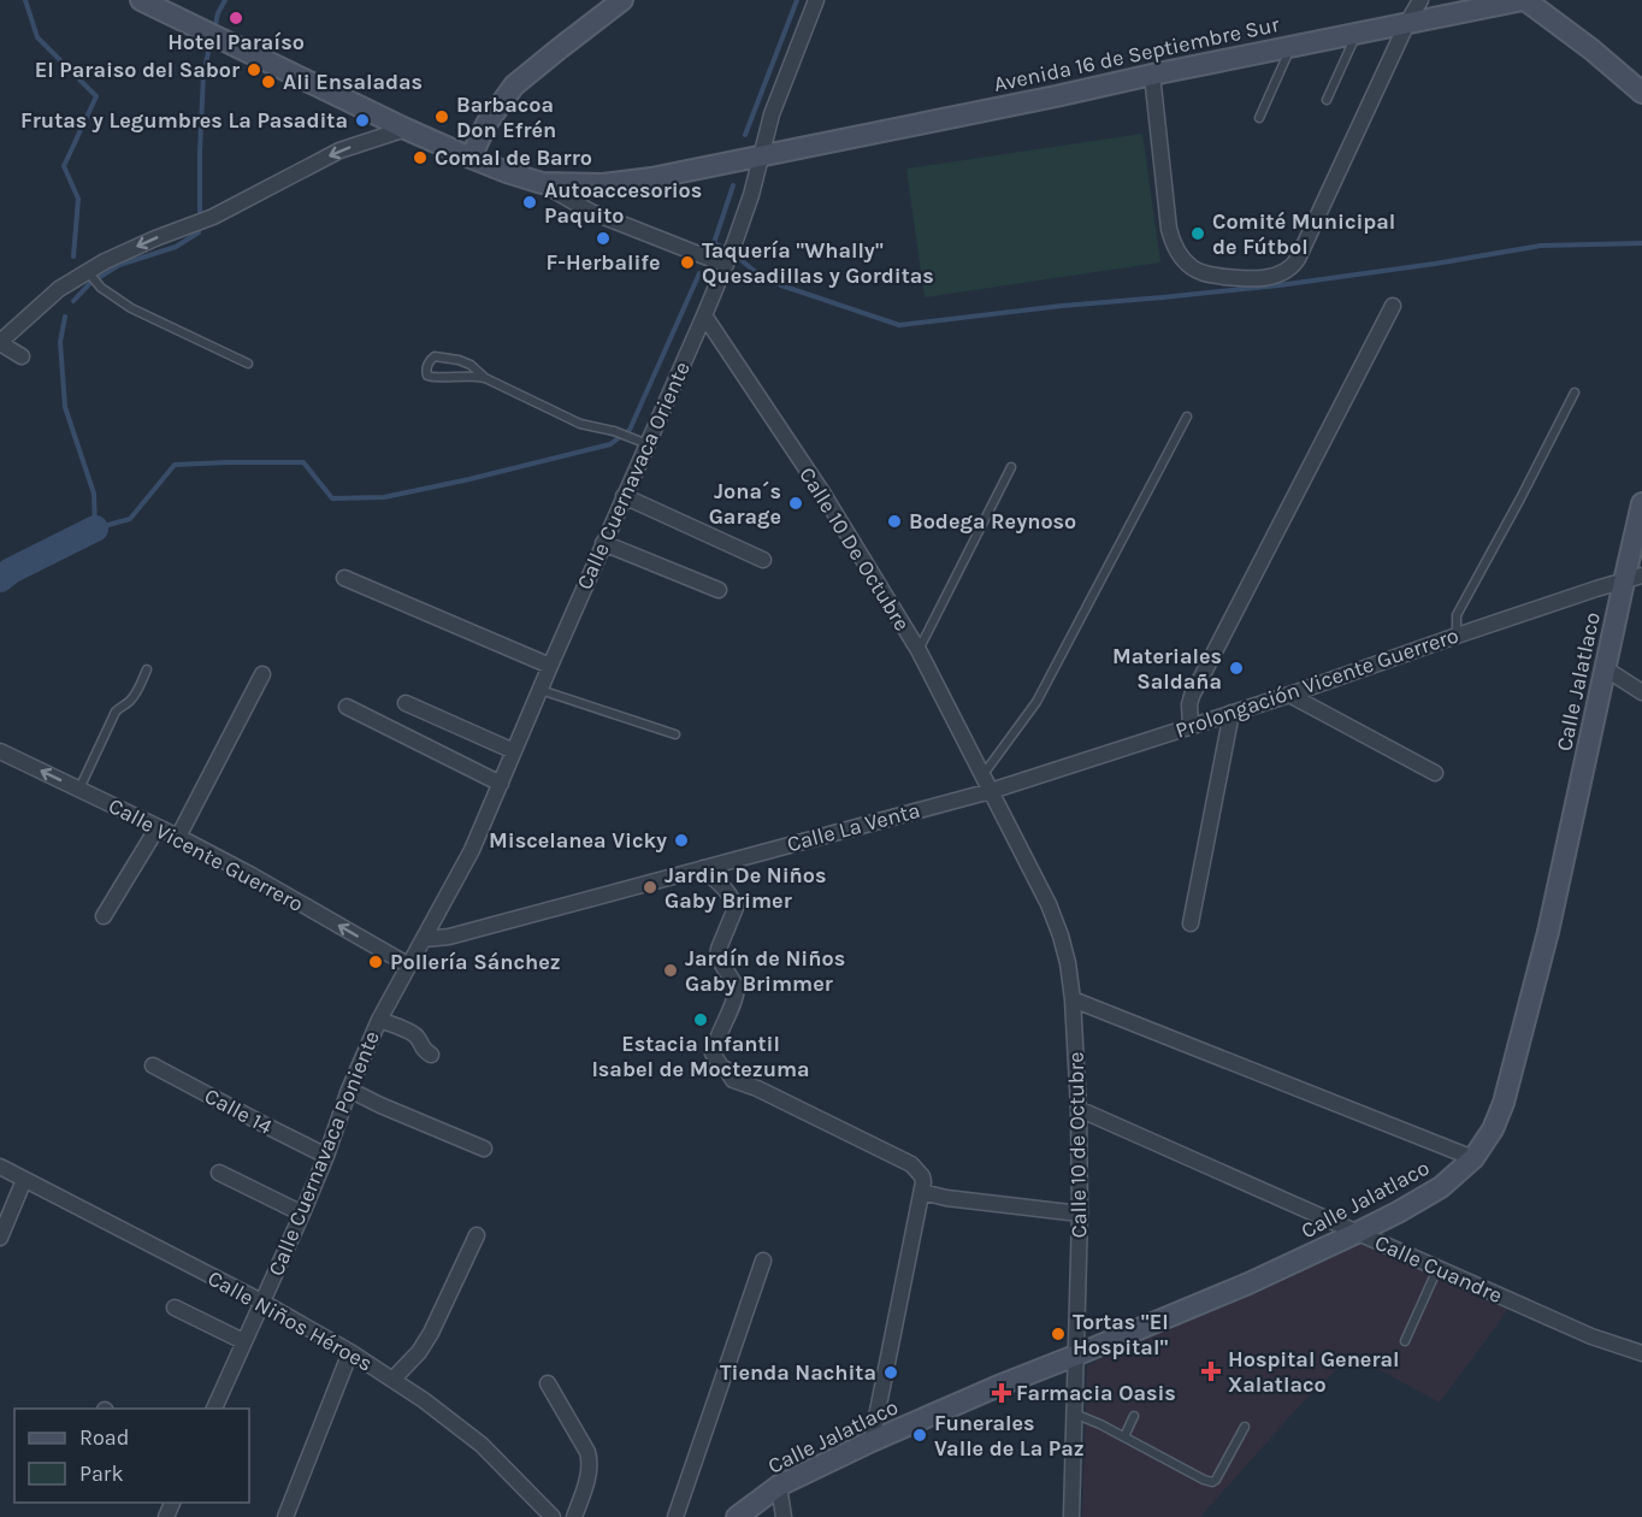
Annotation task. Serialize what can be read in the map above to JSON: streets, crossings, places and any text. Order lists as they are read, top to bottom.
{
  "streets": {
    "main road": ["Avenida 16 de Septiembre Sur", "Calle Jalatlaco"],
    "street": [
      "Calle Cuernavaca Oriente",
      "Calle 10 De Octubre",
      "Prolongación Vicente Guerrero",
      "Calle La Venta",
      "Calle Vicente Guerrero",
      "Calle 14",
      "Calle 10 de Octubre",
      "Calle Cuernavaca Poniente",
      "Calle Cuandre",
      "Calle Niños Héroes"
    ]
  },
  "crossings": [
    ["Avenida 16 de Septiembre Sur", "Calle Cuernavaca Oriente"],
    ["Calle Cuernavaca Oriente", "Calle 10 De Octubre"],
    ["Calle Cuernavaca Oriente", "Calle La Venta"],
    ["Calle Cuernavaca Oriente", "Calle Cuernavaca Poniente"],
    ["Calle 10 De Octubre", "Prolongación Vicente Guerrero"],
    ["Calle 10 De Octubre", "Calle La Venta"],
    ["Calle 10 De Octubre", "Calle 10 de Octubre"],
    ["Calle Jalatlaco", "Prolongación Vicente Guerrero"],
    ["Calle Jalatlaco", "Calle 10 de Octubre"],
    ["Calle Jalatlaco", "Calle Cuandre"],
    ["Prolongación Vicente Guerrero", "Calle La Venta"],
    ["Prolongación Vicente Guerrero", "Calle 10 de Octubre"],
    ["Calle La Venta", "Calle 10 de Octubre"],
    ["Calle La Venta", "Calle Cuernavaca Poniente"],
    ["Calle Vicente Guerrero", "Calle Cuernavaca Poniente"],
    ["Calle 14", "Calle Cuernavaca Poniente"],
    ["Calle 10 de Octubre", "Calle Cuandre"],
    ["Calle Cuernavaca Poniente", "Calle Niños Héroes"]
  ],
  "one_way": ["Calle Vicente Guerrero"],
  "places": {
    "other": [
      "Hotel Paraíso",
      "El Paraiso del Sabor",
      "Ali Ensaladas",
      "Barbacoa Don Efrén",
      "Frutas y Legumbres La Pasadita",
      "Comal de Barro",
      "Autoaccesorios Paquito",
      "Comité Municipal de Fútbol",
      "F-Herbalife",
      "Taquería \"Whally\" Quesadillas y Gorditas",
      "Jona´s Garage",
      "Bodega Reynoso",
      "Materiales Saldaña",
      "Miscelanea Vicky",
      "Jardin De Niños Gaby Brimer",
      "Pollería Sánchez",
      "Jardín de Niños Gaby Brimmer",
      "Estacia Infantil Isabel de Moctezuma",
      "Tortas \"El Hospital\"",
      "Tienda Nachita",
      "Funerales Valle de La Paz"
    ],
    "health": ["Hospital General Xalatlaco", "Farmacia Oasis"]
  },
  "legend": ["Road", "Park"]
}
